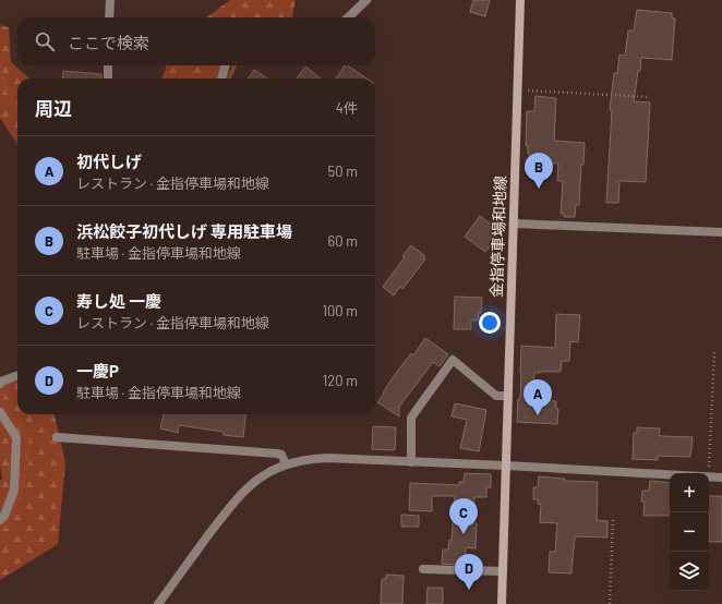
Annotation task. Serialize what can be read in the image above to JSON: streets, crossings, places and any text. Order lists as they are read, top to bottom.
{
  "streets": {
    "main road": ["金指停車場和地線"]
  },
  "page": {
    "search": "ここで検索",
    "heading": ["周辺", "4件"],
    "list": [
      {
        "mark": "A",
        "name": "初代しげ",
        "note": "レストラン · 金指停車場和地線",
        "value": "50 m"
      },
      {
        "mark": "B",
        "name": "浜松餃子初代しげ 専用駐車場",
        "note": "駐車場 · 金指停車場和地線",
        "value": "60 m"
      },
      {
        "mark": "C",
        "name": "寿し処 一慶",
        "note": "レストラン · 金指停車場和地線",
        "value": "100 m"
      },
      {
        "mark": "D",
        "name": "一慶P",
        "note": "駐車場 · 金指停車場和地線",
        "value": "120 m"
      }
    ],
    "pins": [
      "B",
      "A",
      "C",
      "D"
    ],
    "map_buttons": ["+", "−"]
  }
}
